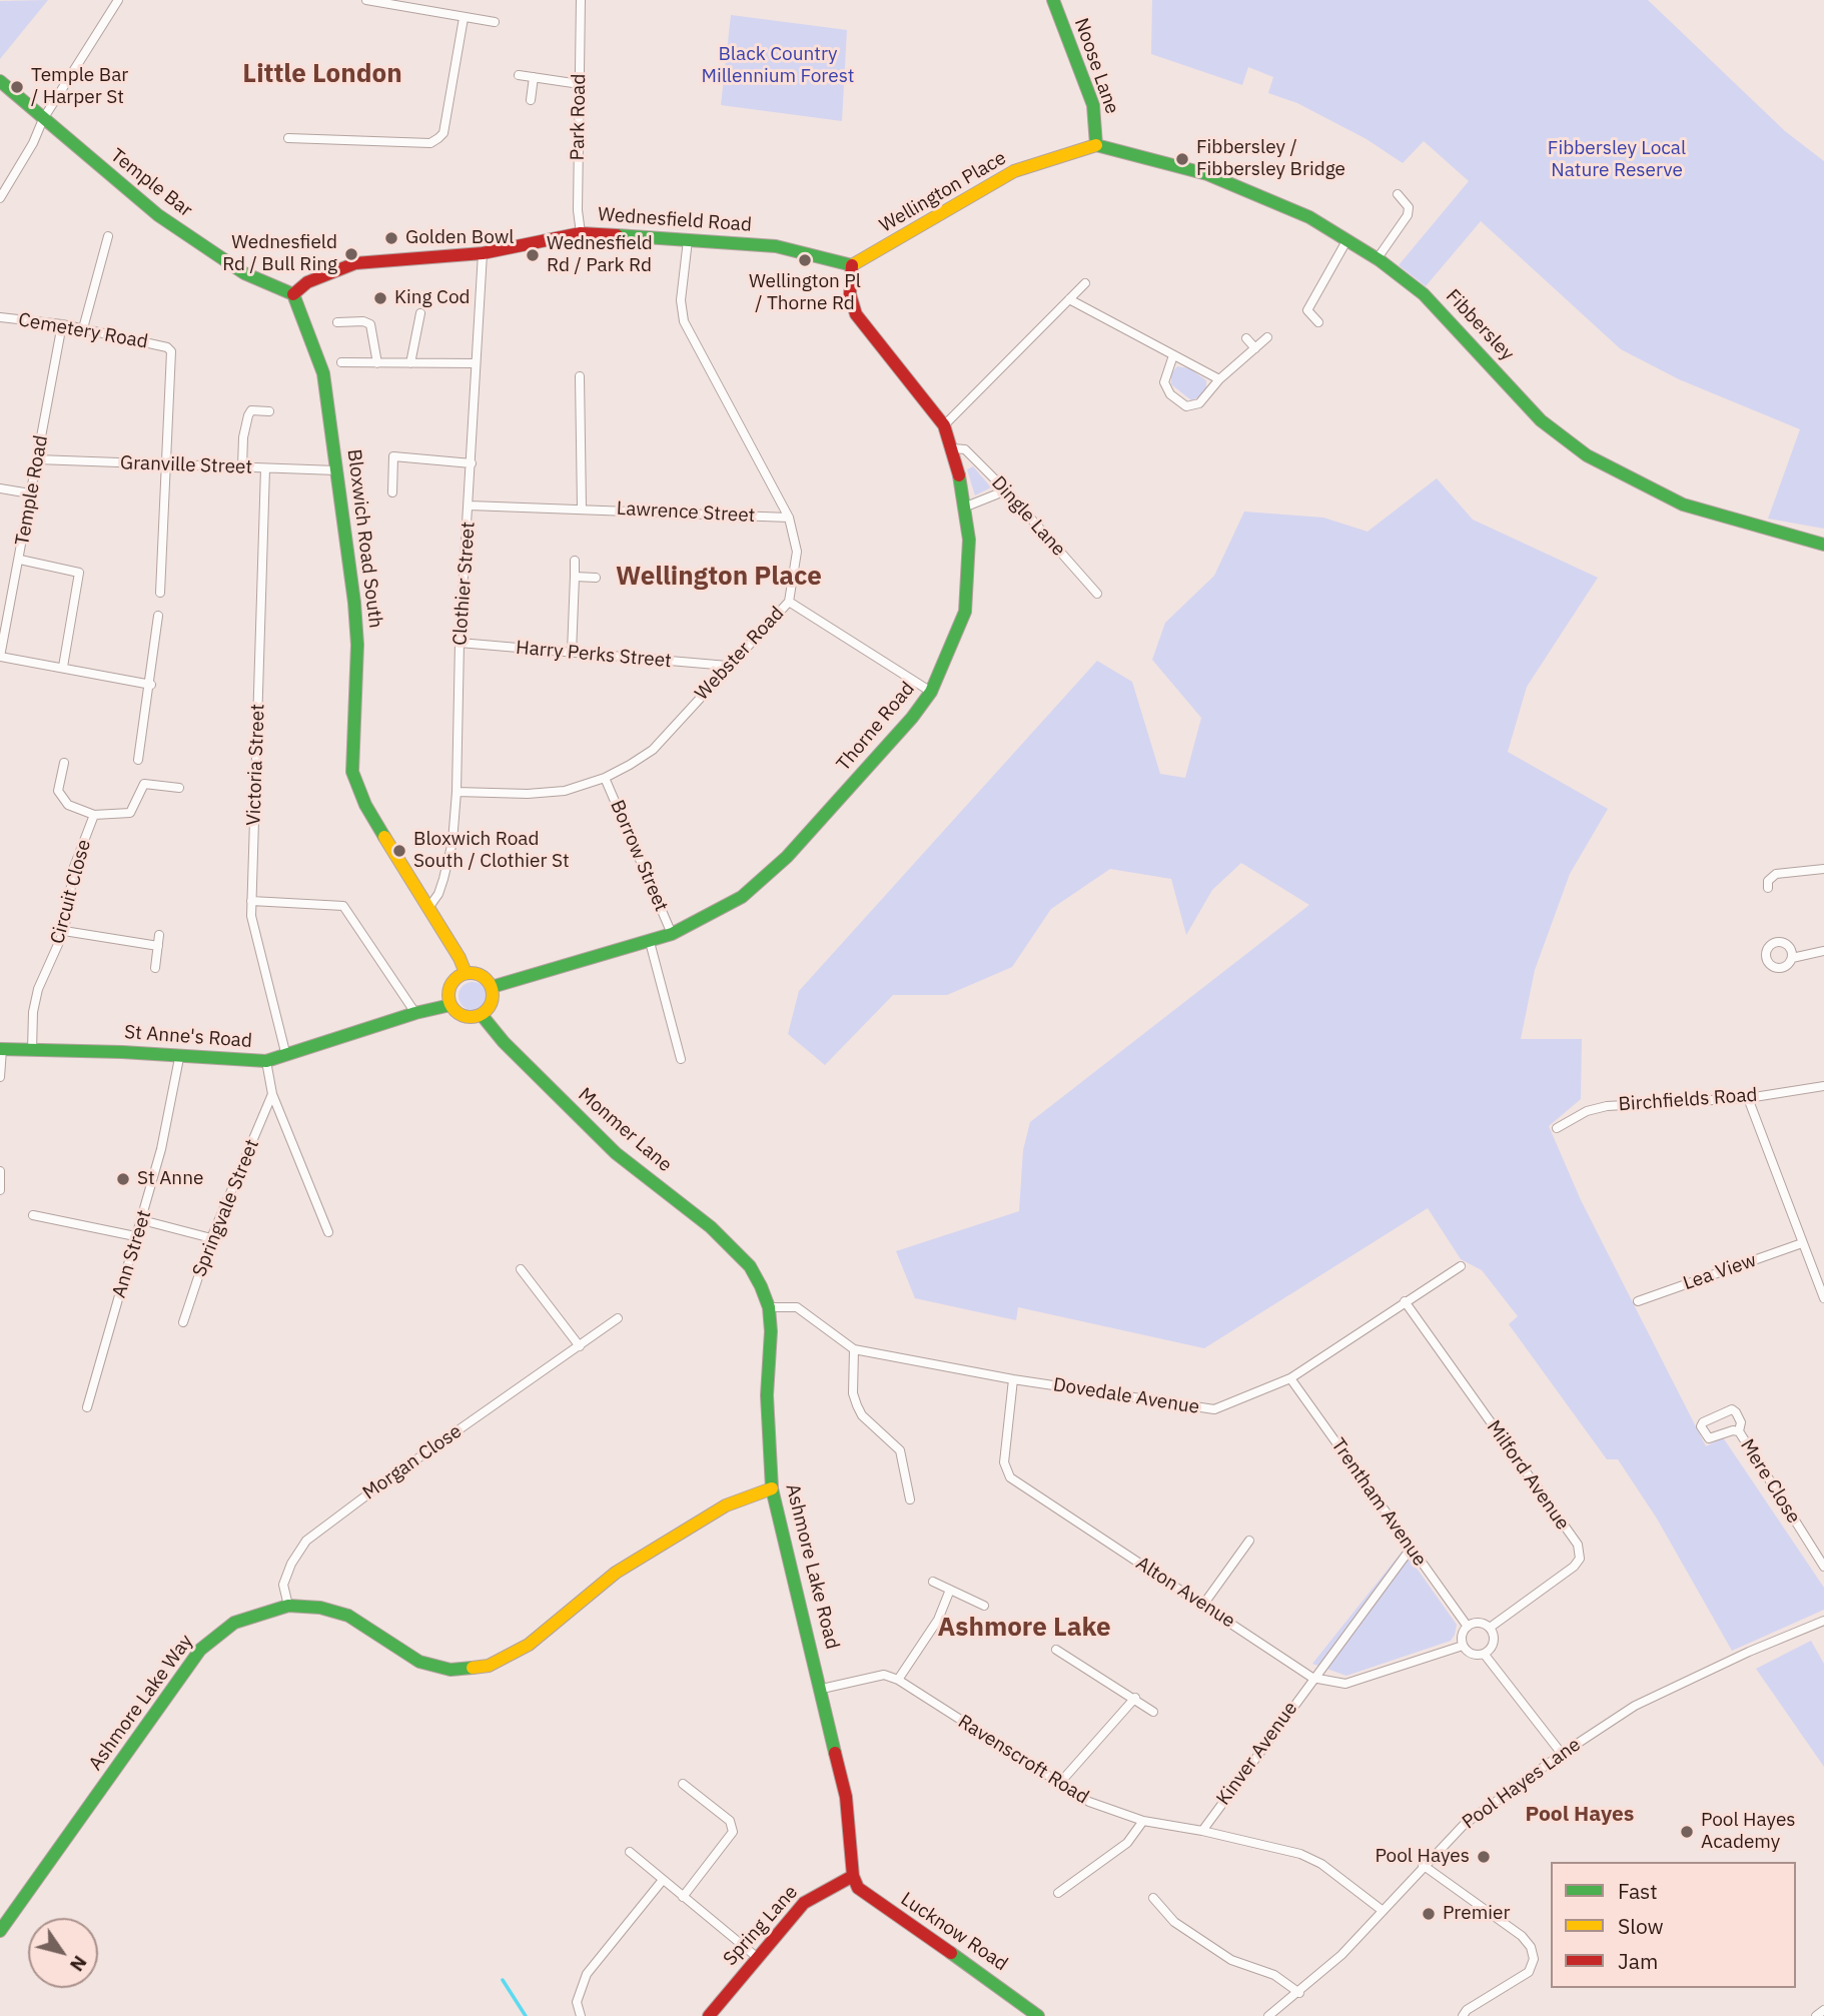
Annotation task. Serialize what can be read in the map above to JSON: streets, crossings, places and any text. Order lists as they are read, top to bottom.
{
  "streets": {
    "street": [
      "Noose Lane",
      "Park Road",
      "Temple Bar",
      "Wellington Place",
      "Wednesfield Road",
      "Fibbersley",
      "Cemetery Road",
      "Granville Street",
      "Temple Road",
      "Lawrence Street",
      "Dingle Lane",
      "Bloxwich Road South",
      "Clothier Street",
      "Webster Road",
      "Harry Perks Street",
      "Thorne Road",
      "Victoria Street",
      "Borrow Street",
      "Circuit Close",
      "St Anne's Road",
      "Birchfields Road",
      "Monmer Lane",
      "Springvale Street",
      "Ann Street",
      "Lea View",
      "Dovedale Avenue",
      "Morgan Close",
      "Milford Avenue",
      "Mere Close",
      "Trentham Avenue",
      "Ashmore Lake Road",
      "Alton Avenue",
      "Ashmore Lake Way",
      "Kinver Avenue",
      "Ravenscroft Road",
      "Pool Hayes Lane",
      "Spring Lane",
      "Lucknow Road"
    ]
  },
  "crossings": [
    ["Noose Lane", "Wellington Place"],
    ["Noose Lane", "Fibbersley"],
    ["Park Road", "Wednesfield Road"],
    ["Temple Bar", "Wednesfield Road"],
    ["Temple Bar", "Bloxwich Road South"],
    ["Wellington Place", "Wednesfield Road"],
    ["Wellington Place", "Fibbersley"],
    ["Wellington Place", "Thorne Road"],
    ["Wednesfield Road", "Bloxwich Road South"],
    ["Wednesfield Road", "Clothier Street"],
    ["Wednesfield Road", "Webster Road"],
    ["Wednesfield Road", "Thorne Road"],
    ["Cemetery Road", "Granville Street"],
    ["Cemetery Road", "Temple Road"],
    ["Granville Street", "Temple Road"],
    ["Granville Street", "Bloxwich Road South"],
    ["Granville Street", "Victoria Street"],
    ["Lawrence Street", "Clothier Street"],
    ["Lawrence Street", "Webster Road"],
    ["Dingle Lane", "Thorne Road"],
    ["Bloxwich Road South", "Clothier Street"],
    ["Bloxwich Road South", "Thorne Road"],
    ["Bloxwich Road South", "St Anne's Road"],
    ["Bloxwich Road South", "Monmer Lane"],
    ["Clothier Street", "Webster Road"],
    ["Clothier Street", "Harry Perks Street"],
    ["Webster Road", "Harry Perks Street"],
    ["Webster Road", "Borrow Street"],
    ["Thorne Road", "Borrow Street"],
    ["Thorne Road", "St Anne's Road"],
    ["Thorne Road", "Monmer Lane"],
    ["Victoria Street", "St Anne's Road"],
    ["Circuit Close", "St Anne's Road"],
    ["St Anne's Road", "Monmer Lane"],
    ["St Anne's Road", "Ann Street"],
    ["Monmer Lane", "Ashmore Lake Road"],
    ["Dovedale Avenue", "Milford Avenue"],
    ["Dovedale Avenue", "Trentham Avenue"],
    ["Dovedale Avenue", "Ashmore Lake Road"],
    ["Dovedale Avenue", "Alton Avenue"],
    ["Morgan Close", "Ashmore Lake Way"],
    ["Milford Avenue", "Trentham Avenue"],
    ["Milford Avenue", "Alton Avenue"],
    ["Trentham Avenue", "Alton Avenue"],
    ["Trentham Avenue", "Kinver Avenue"],
    ["Ashmore Lake Road", "Ashmore Lake Way"],
    ["Ashmore Lake Road", "Spring Lane"],
    ["Ashmore Lake Road", "Lucknow Road"],
    ["Alton Avenue", "Kinver Avenue"],
    ["Kinver Avenue", "Ravenscroft Road"],
    ["Ravenscroft Road", "Pool Hayes Lane"],
    ["Spring Lane", "Lucknow Road"]
  ],
  "districts": [
    "Little London",
    "Wellington Place",
    "Ashmore Lake",
    "Pool Hayes"
  ],
  "parks": ["Black Country Millennium Forest", "Fibbersley Local Nature Reserve"],
  "places": [
    "Temple Bar / Harper St",
    "Fibbersley / Fibbersley Bridge",
    "Golden Bowl",
    "Wednesfield Rd / Bull Ring",
    "Wednesfield Rd / Park Rd",
    "Wellington Pl / Thorne Rd",
    "King Cod",
    "Bloxwich Road South / Clothier St",
    "St Anne",
    "Pool Hayes Academy",
    "Pool Hayes",
    "Premier"
  ],
  "legend": ["Fast", "Slow", "Jam"],
  "north": "bottom right"
}
